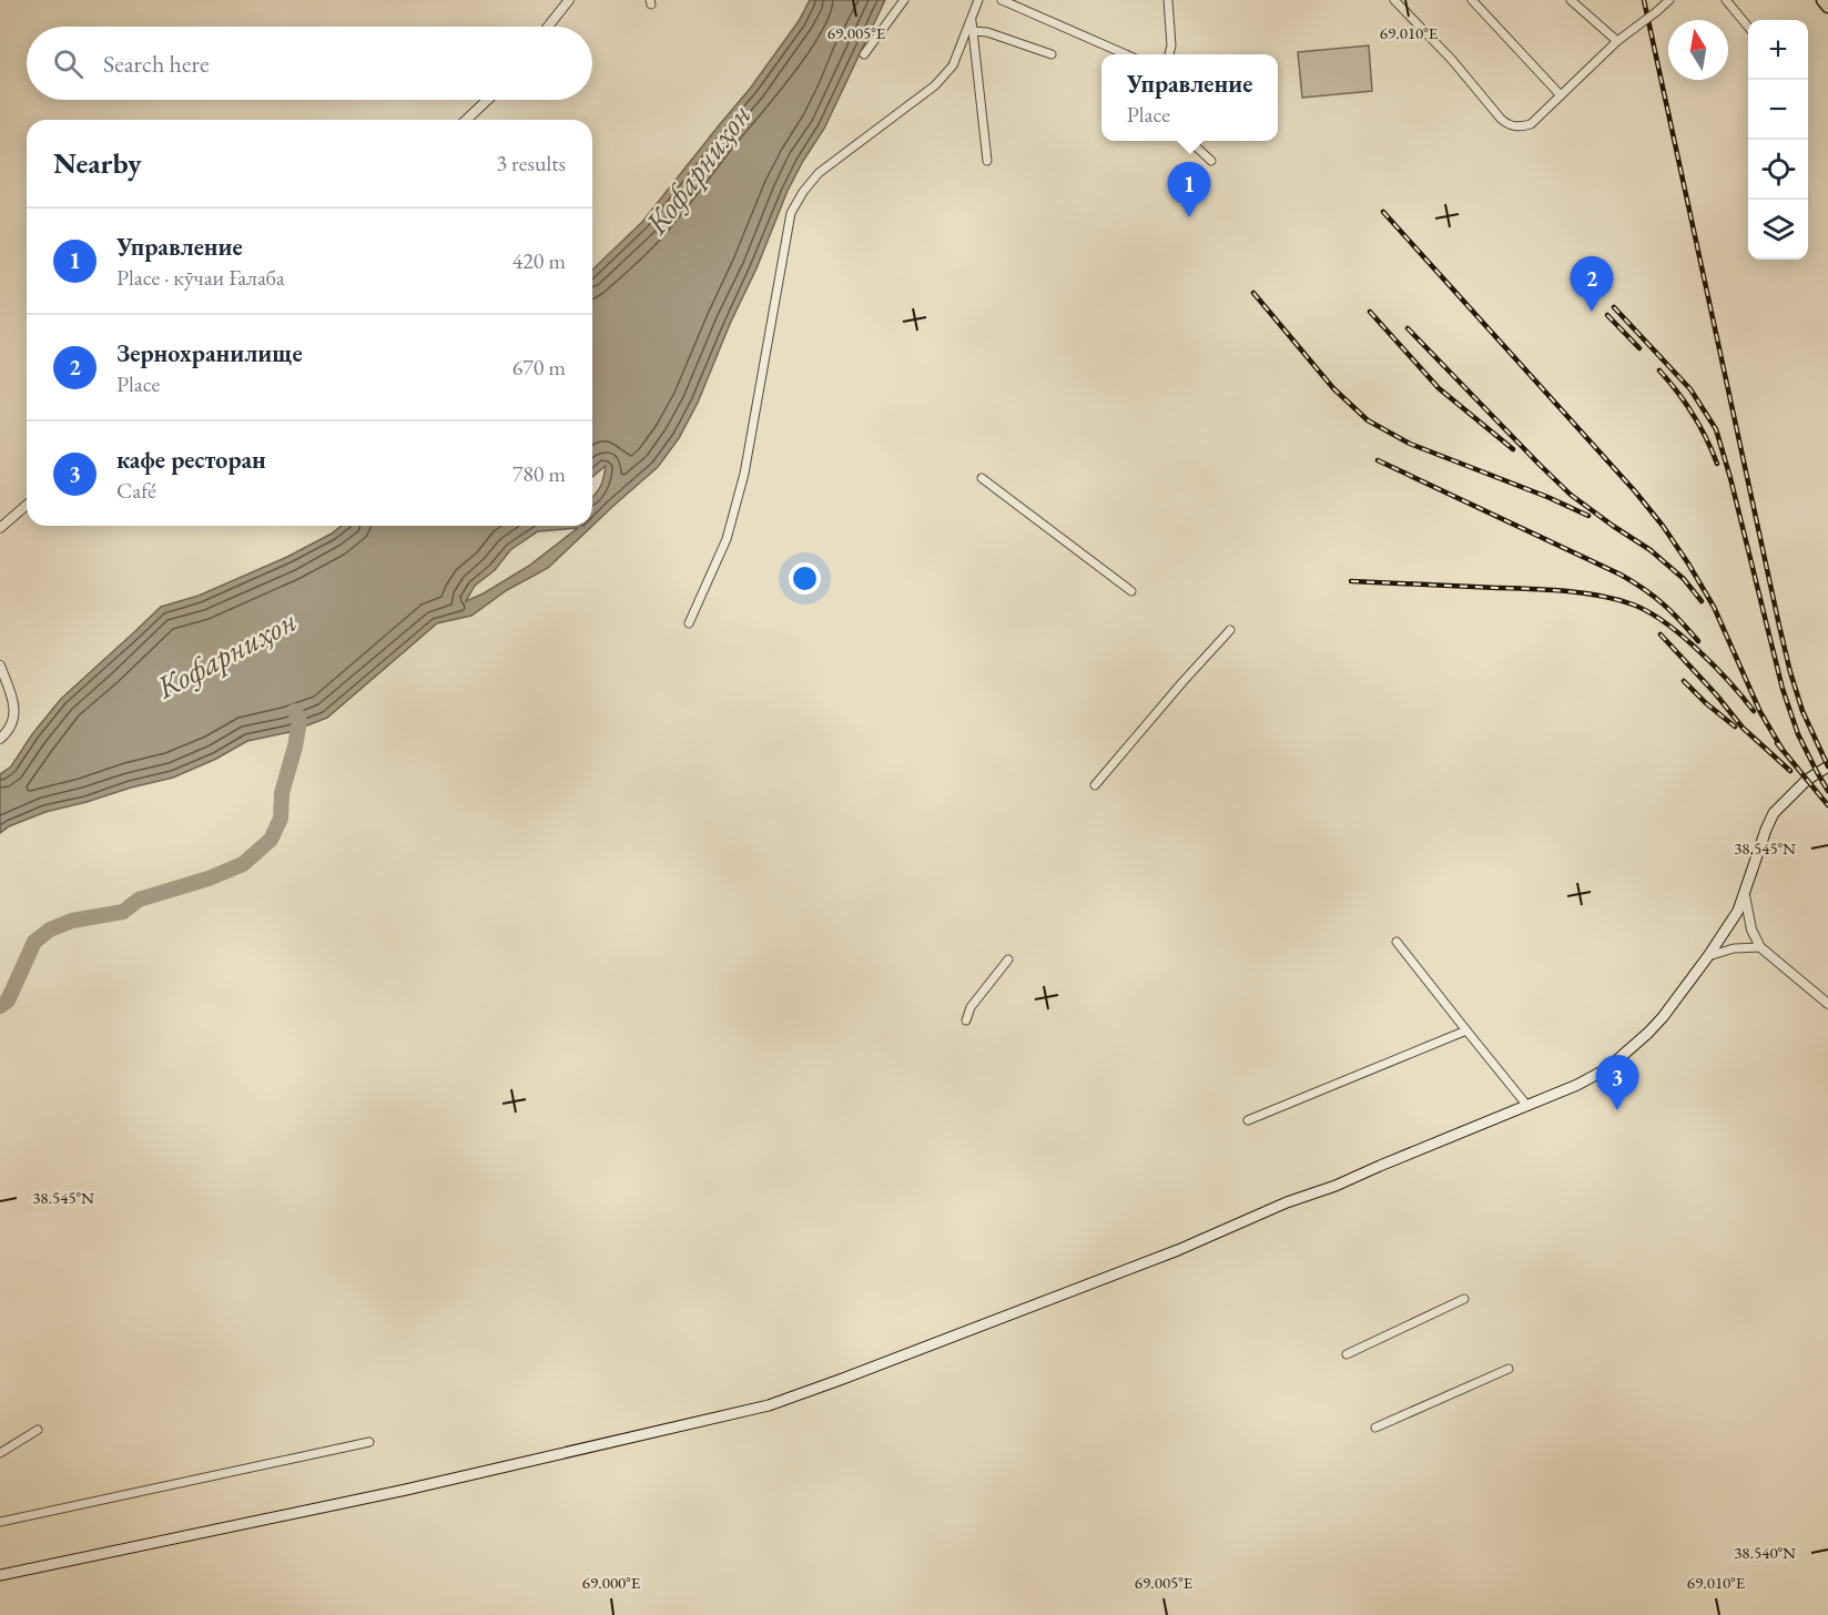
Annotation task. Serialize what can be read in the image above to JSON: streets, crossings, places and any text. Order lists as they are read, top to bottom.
{
  "water": ["Кофарниҳон"],
  "north": "top",
  "page": {
    "map_buttons": ["+", "−"],
    "search": "Search here",
    "popup": ["Управление", "Place"],
    "heading": ["Nearby", "3 results"],
    "pins": ["1", "2", "3"],
    "list": [
      {
        "mark": "1",
        "name": "Управление",
        "note": "Place · кӯчаи Ғалаба",
        "value": "420 m"
      },
      {
        "mark": "2",
        "name": "Зернохранилище",
        "note": "Place",
        "value": "670 m"
      },
      {
        "mark": "3",
        "name": "кафе ресторан",
        "note": "Café",
        "value": "780 m"
      }
    ]
  },
  "coordinates": [
    "69.005°E",
    "69.010°E",
    "38.545°N",
    "38.540°N",
    "69.000°E"
  ]
}
